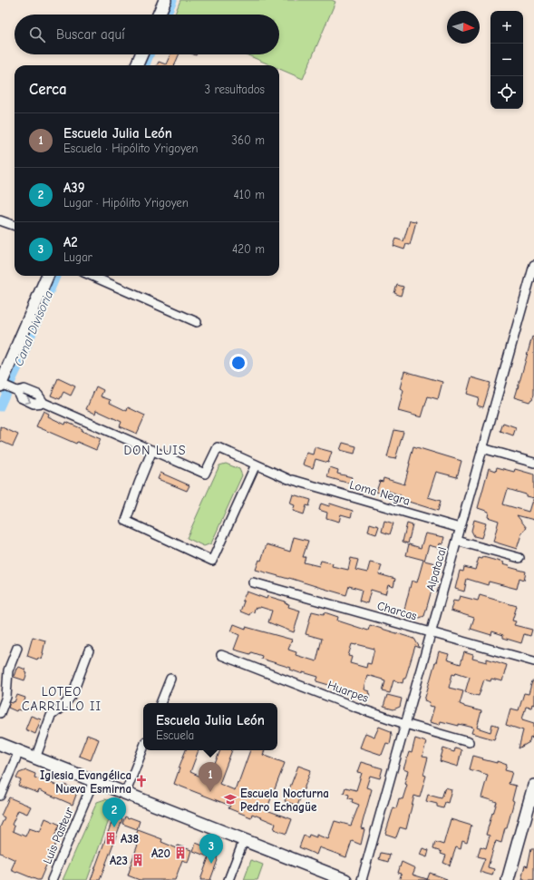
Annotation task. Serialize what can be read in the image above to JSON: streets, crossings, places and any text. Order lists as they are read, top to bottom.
{
  "streets": {
    "street": [
      "Loma Negra",
      "Alpatacal",
      "Charcas",
      "Huarpes",
      "Luis Pasteur"
    ]
  },
  "crossings": [
    ["Loma Negra", "Alpatacal"],
    ["Alpatacal", "Charcas"],
    ["Alpatacal", "Huarpes"]
  ],
  "districts": ["DON LUIS", "LOTEO CARRILLO II"],
  "water": ["Canal Divisoria"],
  "places": {
    "church": ["Iglesia Evangélica Nueva Esmirna"],
    "school or university": ["Escuela Nocturna Pedro Echagüe"],
    "building": ["A38", "A20", "A23"]
  },
  "north": "right",
  "page": {
    "map_buttons": ["+", "−"],
    "search": "Buscar aquí",
    "heading": ["Cerca", "3 resultados"],
    "list": [
      {
        "mark": "1",
        "name": "Escuela Julia León",
        "note": "Escuela · Hipólito Yrigoyen",
        "value": "360 m"
      },
      {
        "mark": "2",
        "name": "A39",
        "note": "Lugar · Hipólito Yrigoyen",
        "value": "410 m"
      },
      {
        "mark": "3",
        "name": "A2",
        "note": "Lugar",
        "value": "420 m"
      }
    ],
    "popup": ["Escuela Julia León", "Escuela"],
    "pins": ["1", "2", "3"]
  }
}
